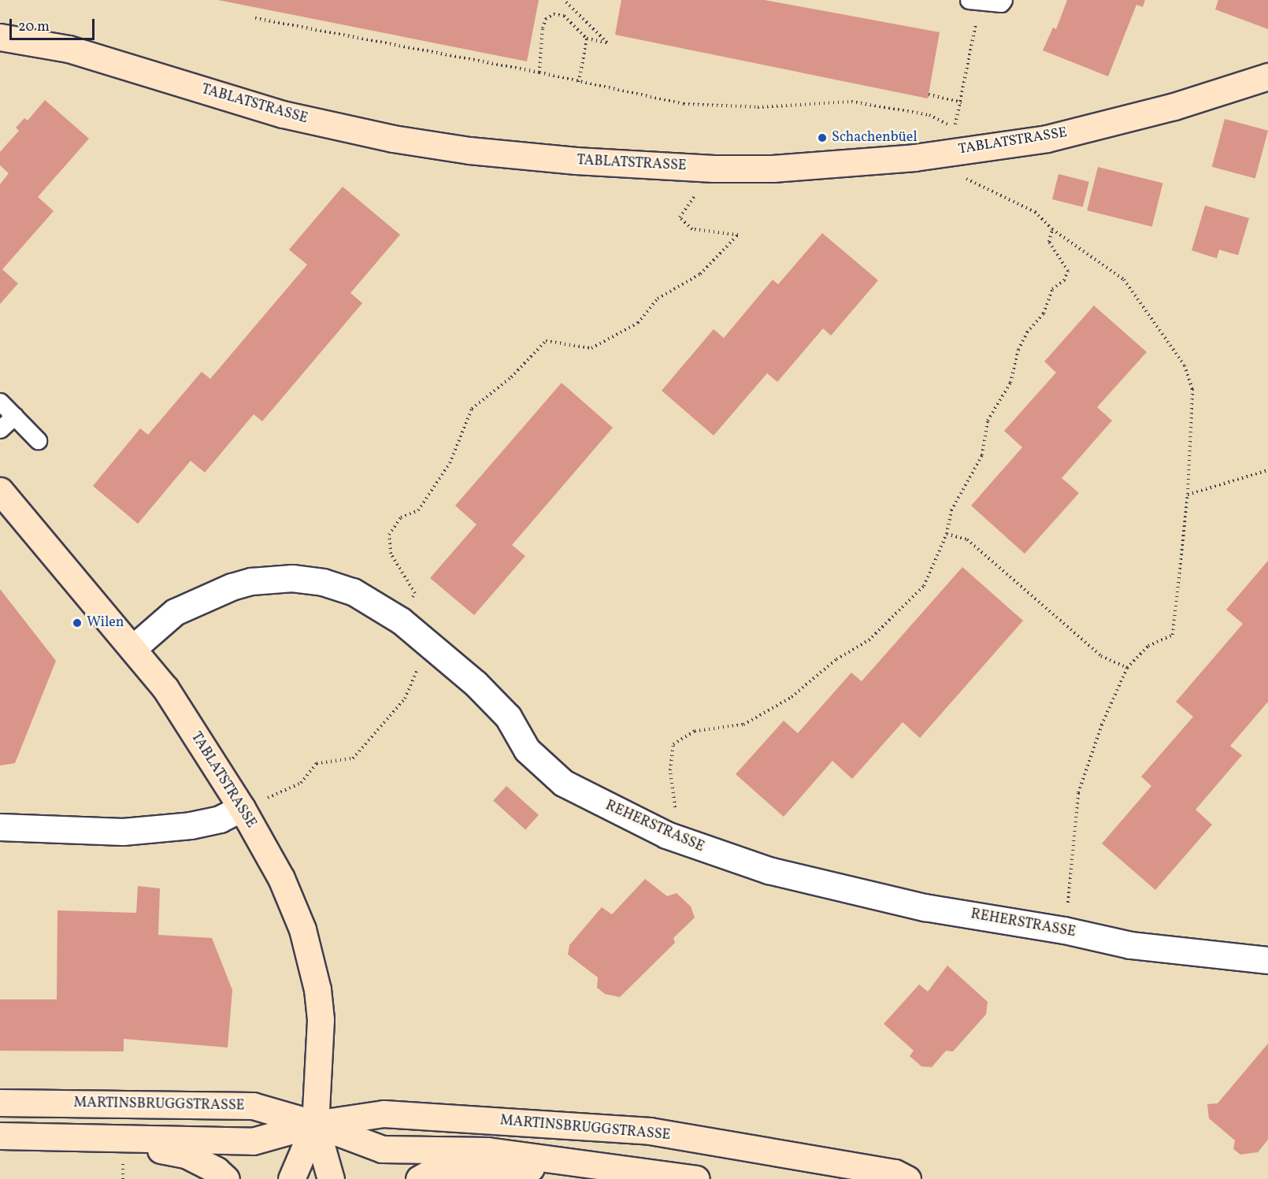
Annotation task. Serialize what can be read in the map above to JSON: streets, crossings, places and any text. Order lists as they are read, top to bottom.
{
  "streets": {
    "street": ["TABLATSTRASSE", "REHERSTRASSE", "MARTINSBRUGGSTRASSE"]
  },
  "crossings": [
    ["TABLATSTRASSE", "REHERSTRASSE"],
    ["TABLATSTRASSE", "MARTINSBRUGGSTRASSE"]
  ],
  "places": ["Schachenbüel", "Wilen"],
  "scale_bar": "20 m"
}
